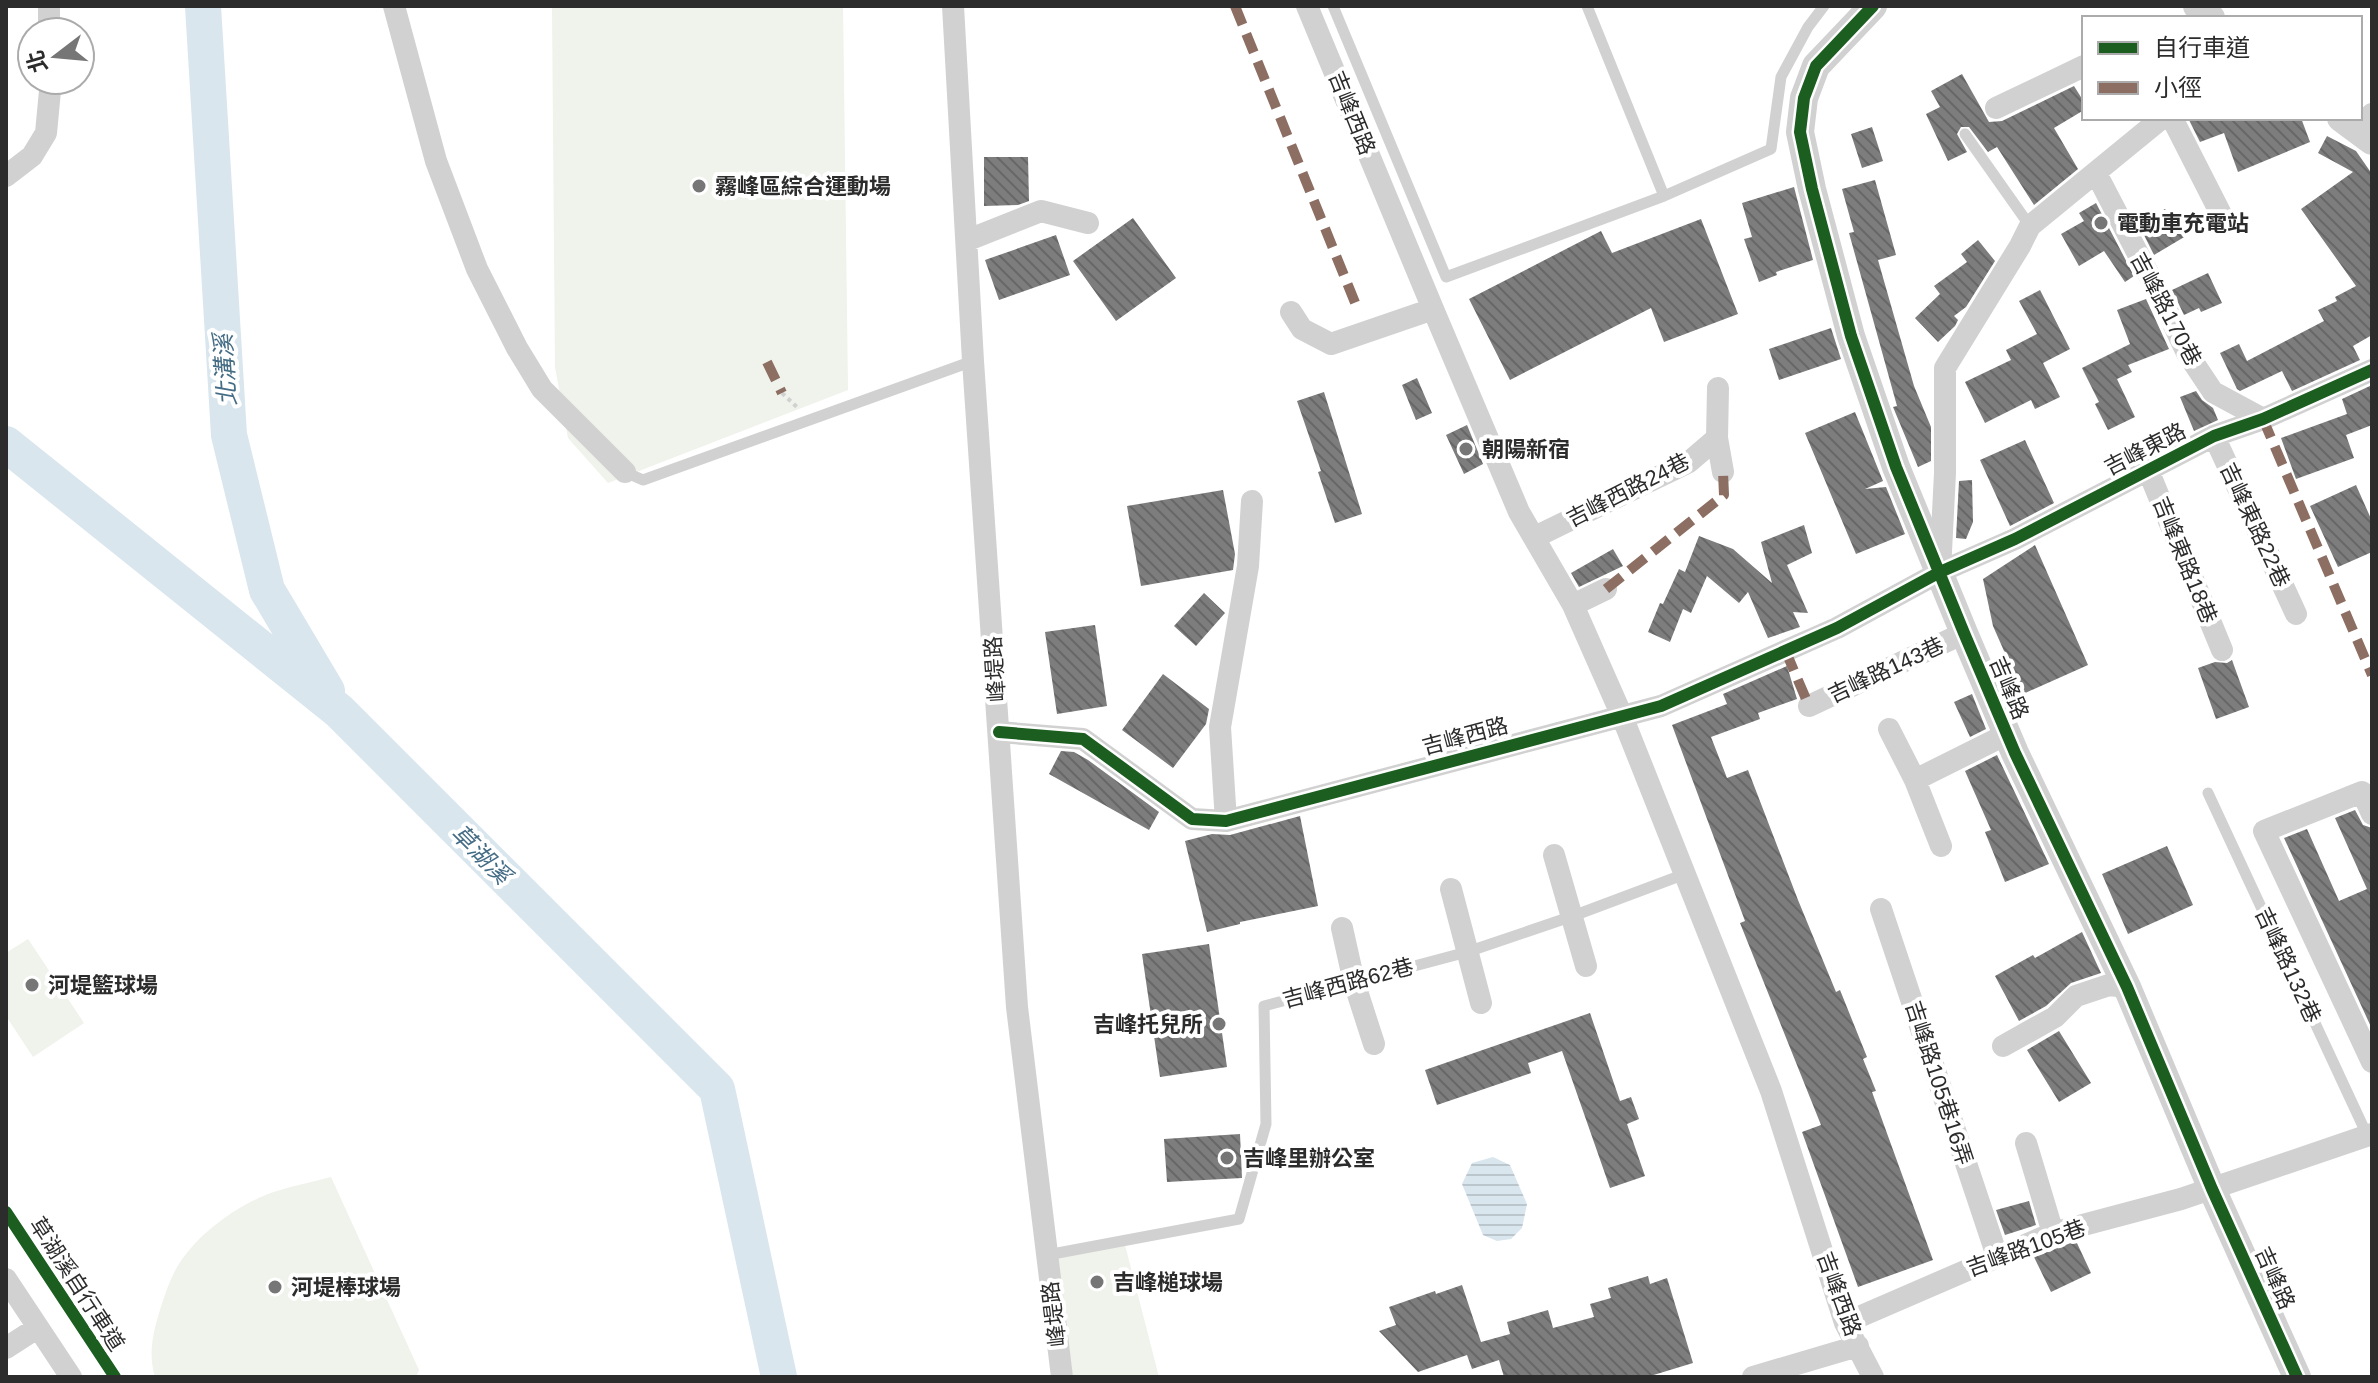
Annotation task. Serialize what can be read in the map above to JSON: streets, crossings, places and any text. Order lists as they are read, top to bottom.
{
  "streets": {
    "street": [
      "吉峰西路",
      "吉峰路170巷",
      "吉峰東路",
      "吉峰西路24巷",
      "吉峰東路22巷",
      "吉峰東路18巷",
      "峰堤路",
      "吉峰路143巷",
      "吉峰路",
      "吉峰路132巷",
      "吉峰路105巷16弄",
      "吉峰路105巷"
    ],
    "lane": ["吉峰西路62巷"],
    "cycle path": ["草湖溪自行車道"]
  },
  "crossings": [
    ["吉峰西路", "吉峰東路"],
    ["吉峰西路", "吉峰西路24巷"],
    ["吉峰西路", "峰堤路"],
    ["吉峰西路", "吉峰路"],
    ["吉峰西路", "吉峰西路62巷"],
    ["吉峰西路", "吉峰路105巷"],
    ["吉峰路170巷", "吉峰東路"],
    ["吉峰路170巷", "吉峰路"],
    ["吉峰東路", "吉峰東路22巷"],
    ["吉峰東路", "吉峰東路18巷"],
    ["吉峰東路", "吉峰路"],
    ["峰堤路", "吉峰西路62巷"],
    ["吉峰路143巷", "吉峰路"],
    ["吉峰路", "吉峰路132巷"],
    ["吉峰路", "吉峰路105巷"],
    ["吉峰路132巷", "吉峰路105巷"],
    ["吉峰路105巷16弄", "吉峰路105巷"]
  ],
  "water": ["北溝溪", "草湖溪"],
  "places": [
    "霧峰區綜合運動場",
    "電動車充電站",
    "朝陽新宿",
    "河堤籃球場",
    "吉峰托兒所",
    "吉峰里辦公室",
    "吉峰槌球場",
    "河堤棒球場"
  ],
  "legend": ["自行車道", "小徑"],
  "north": "left"
}
